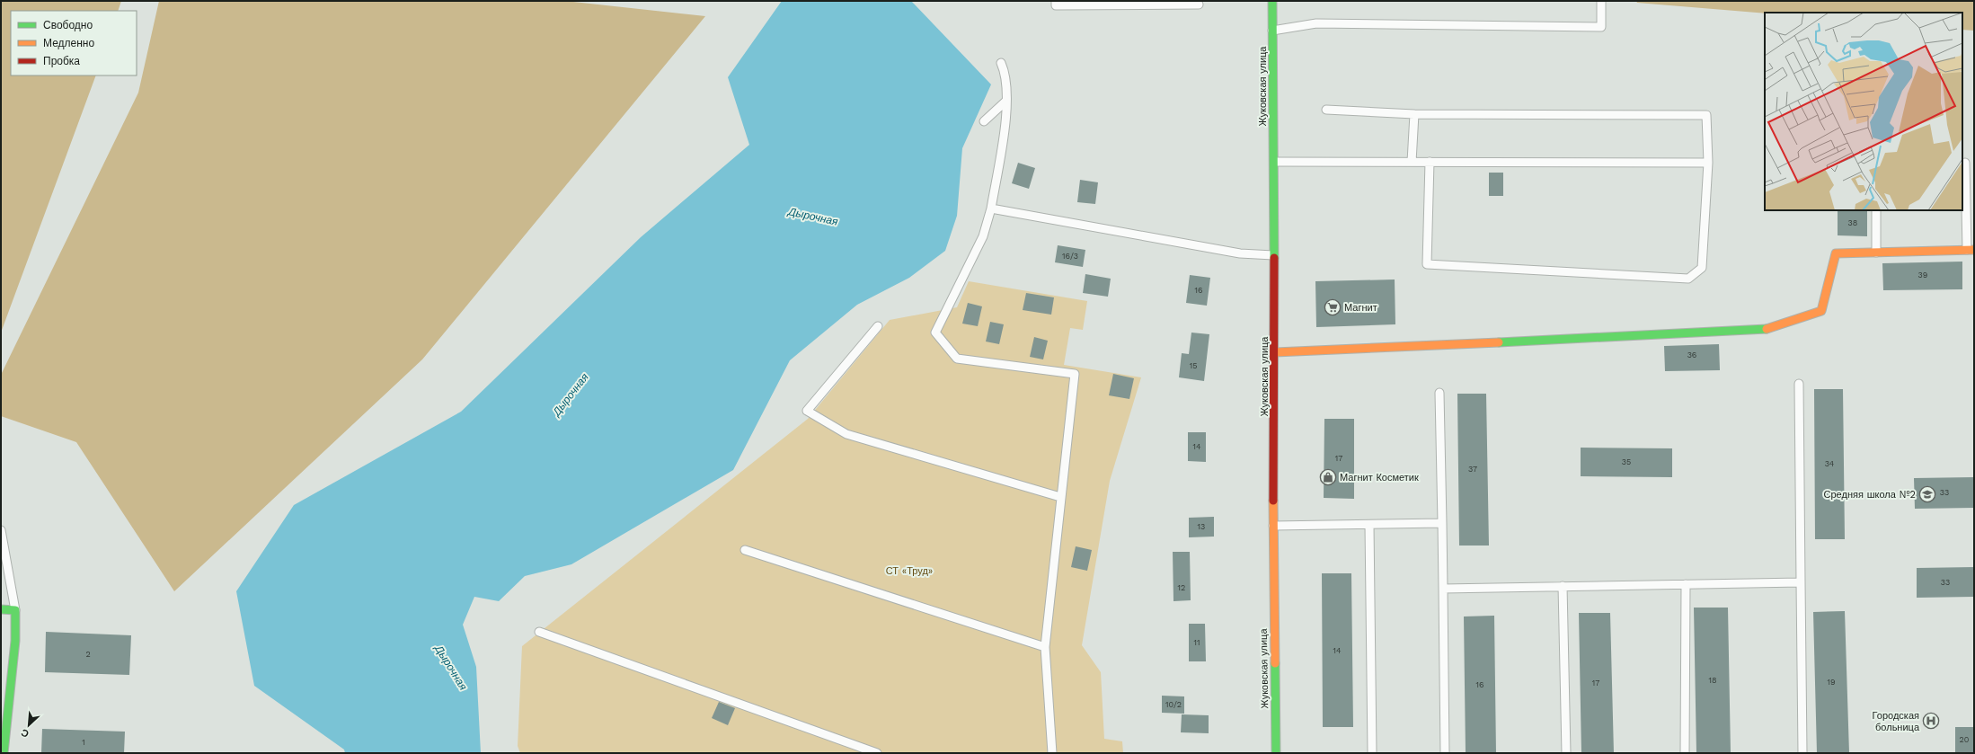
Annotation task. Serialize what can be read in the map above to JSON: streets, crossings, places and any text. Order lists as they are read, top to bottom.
{
  "streets": {
    "street": ["Жуковская улица"]
  },
  "water": ["Дырочная"],
  "parks": ["СТ «Труд»"],
  "places": {
    "supermarket": ["Магнит"],
    "shop": ["Магнит Косметик"],
    "school or university": ["Средняя школа №2"],
    "hospital": ["Городская больница"]
  },
  "house_numbers": [
    "38",
    "16/3",
    "39",
    "16",
    "36",
    "15",
    "14",
    "17",
    "35",
    "34",
    "37",
    "33",
    "13",
    "33",
    "12",
    "11",
    "14",
    "2",
    "18",
    "19",
    "17",
    "16",
    "10/2",
    "20",
    "1"
  ],
  "legend": ["Свободно", "Медленно", "Пробка"],
  "north": "bottom left"
}
